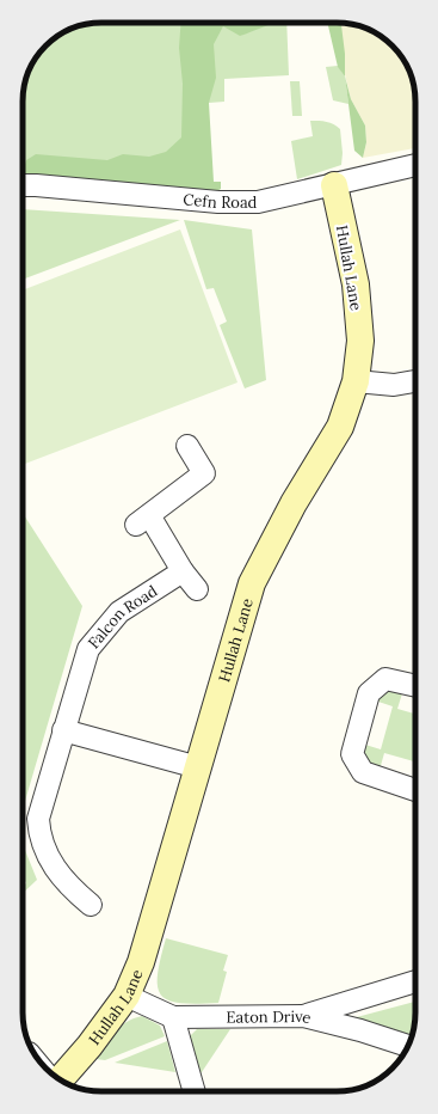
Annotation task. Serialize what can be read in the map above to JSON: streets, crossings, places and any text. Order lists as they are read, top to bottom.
{
  "streets": {
    "street": [
      "Cefn Road",
      "Hullah Lane",
      "Falcon Road",
      "Eaton Drive"
    ]
  },
  "crossings": [
    ["Cefn Road", "Hullah Lane"],
    ["Hullah Lane", "Eaton Drive"]
  ]
}
